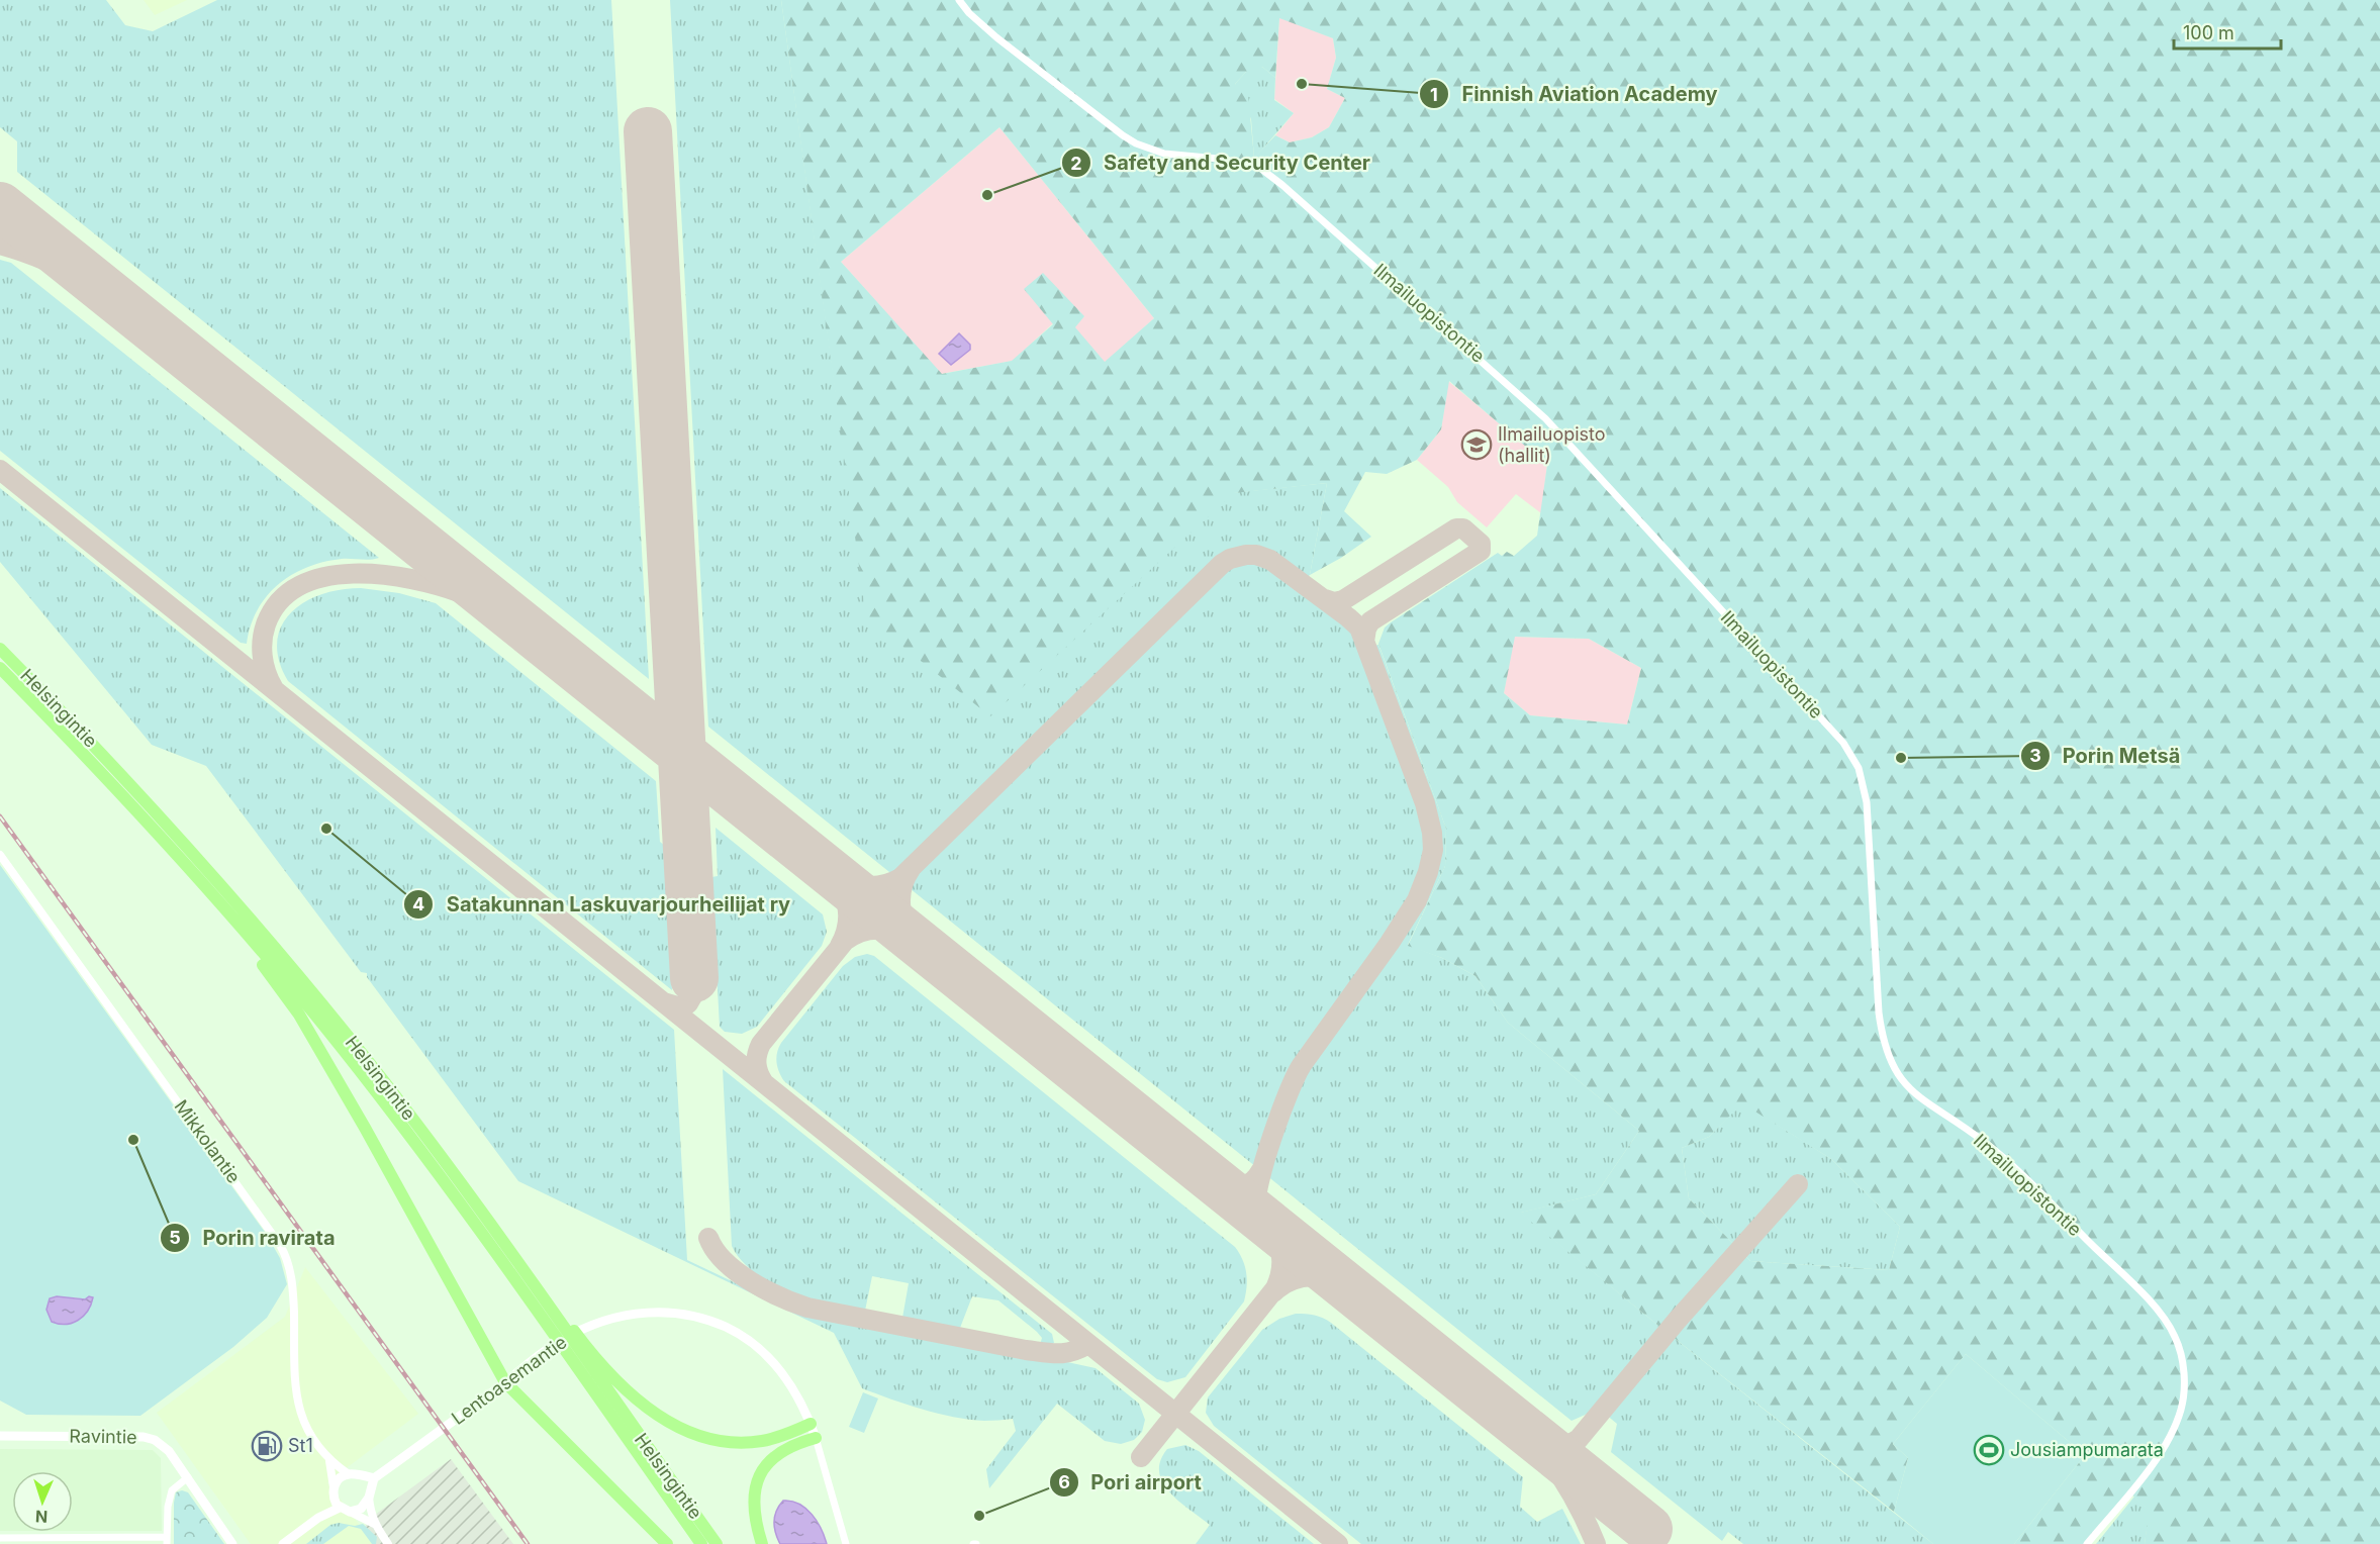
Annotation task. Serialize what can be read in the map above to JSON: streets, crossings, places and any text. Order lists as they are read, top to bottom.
{
  "streets": {
    "highway": ["Helsingintie"],
    "main road": ["Lentoasemantie", "Ravintie"],
    "street": ["Ilmailuopistontie", "Mikkolantie"]
  },
  "places": {
    "other": [
      "Finnish Aviation Academy",
      "Safety and Security Center",
      "Porin Metsä",
      "Satakunnan Laskuvarjourheilijat ry",
      "Porin ravirata",
      "Pori airport"
    ],
    "school or university": ["Ilmailuopisto (hallit)"],
    "fuel station": ["St1"],
    "sports": ["Jousiampumarata"]
  },
  "scale_bar": "100 m",
  "north": "bottom"
}
